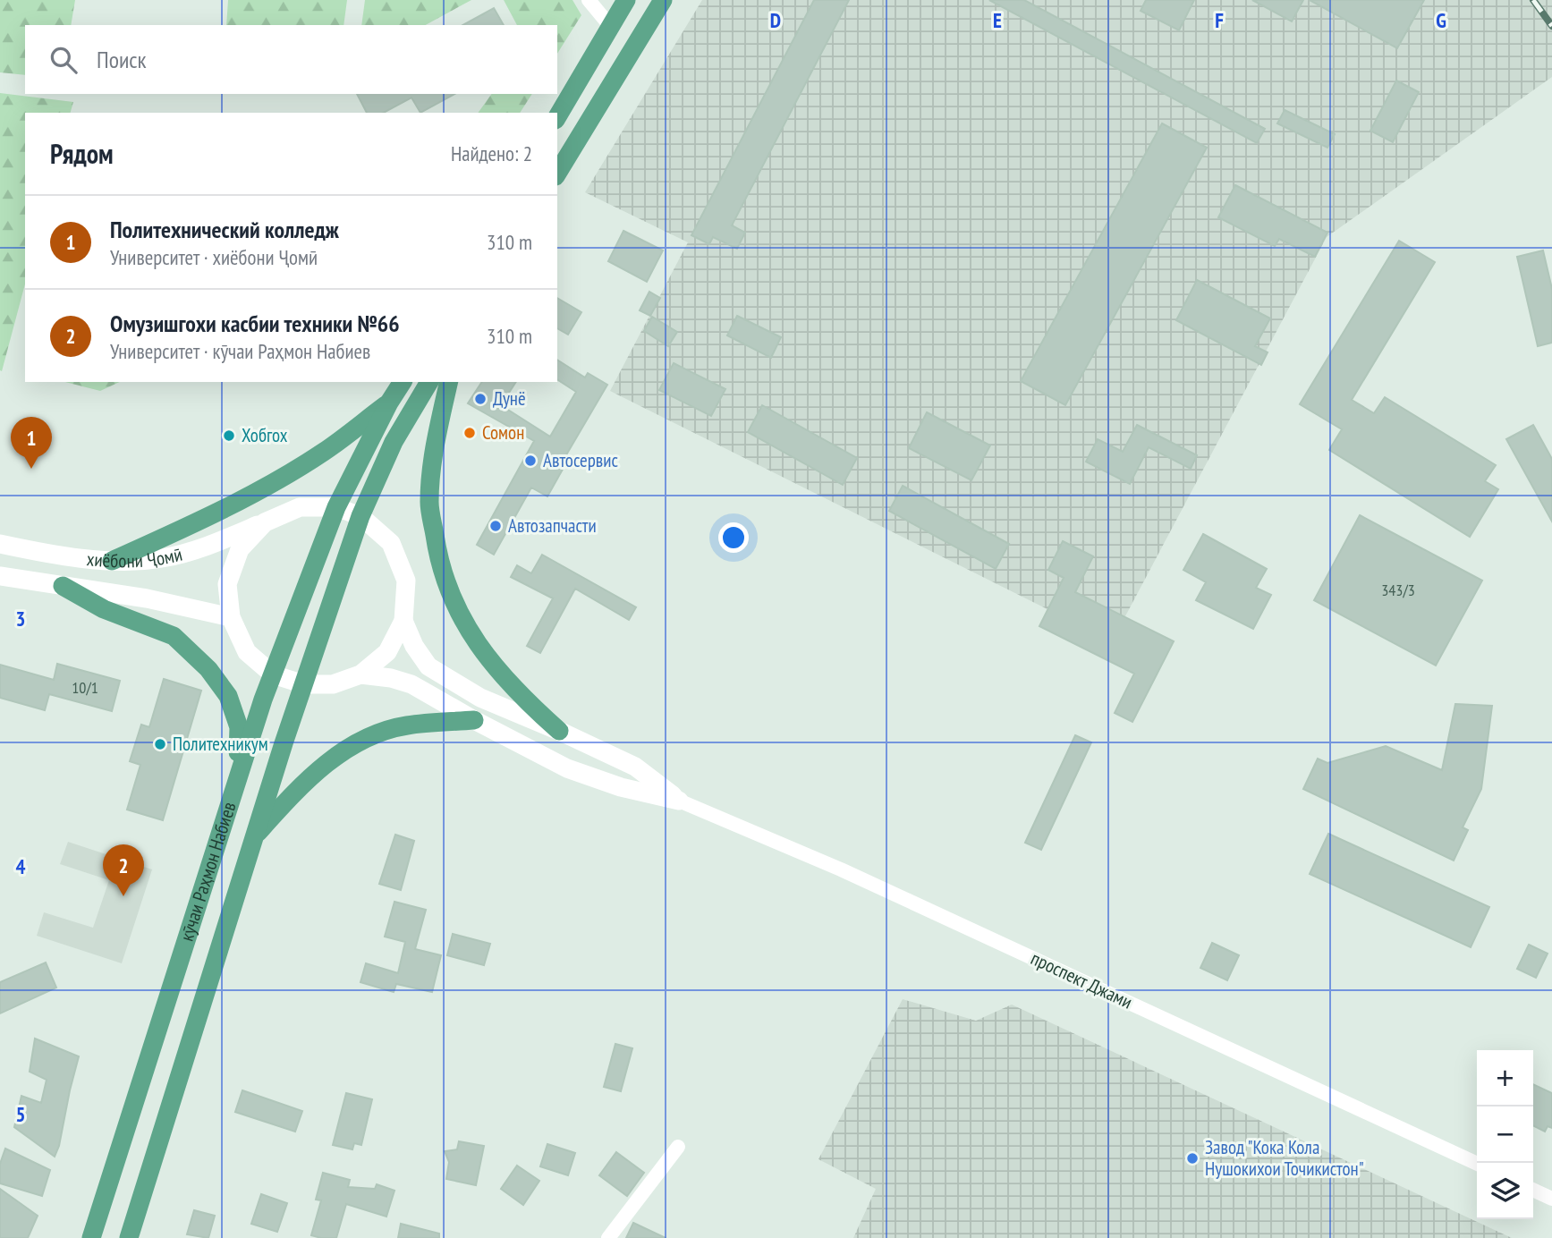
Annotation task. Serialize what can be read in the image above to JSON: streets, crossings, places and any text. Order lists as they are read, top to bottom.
{
  "streets": {
    "main road": ["хиёбони Ҷомӣ", "кӯчаи Раҳмон Набиев"],
    "street": ["проспект Джами"]
  },
  "crossings": [
    ["хиёбони Ҷомӣ", "кӯчаи Раҳмон Набиев"]
  ],
  "places": [
    "Дунё",
    "Сомон",
    "Хобгох",
    "Автосервис",
    "Автозапчасти",
    "Политехникум",
    "Завод \"Кока Кола Нушокихои Точикистон\""
  ],
  "house_numbers": ["343/3", "10/1"],
  "page": {
    "search": "Поиск",
    "heading": ["Рядом", "Найдено: 2"],
    "list": [
      {
        "mark": "1",
        "name": "Политехнический колледж",
        "note": "Университет · хиёбони Ҷомӣ",
        "value": "310 m"
      },
      {
        "mark": "2",
        "name": "Омузишгохи касбии техники №66",
        "note": "Университет · кӯчаи Раҳмон Набиев",
        "value": "310 m"
      }
    ],
    "pins": ["1", "2"],
    "map_buttons": ["+", "−"]
  },
  "grid": {
    "columns": [
      "D",
      "E",
      "F",
      "G"
    ],
    "rows": ["3", "4", "5"]
  }
}
